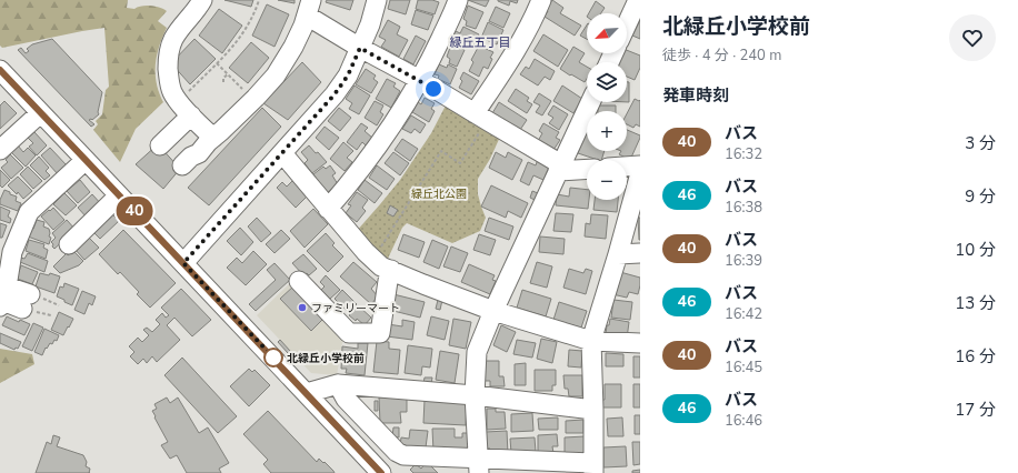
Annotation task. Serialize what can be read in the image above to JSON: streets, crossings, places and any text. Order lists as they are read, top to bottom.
{
  "districts": ["緑丘五丁目"],
  "parks": ["緑丘北公園"],
  "places": ["ファミリーマート", "北緑丘小学校前"],
  "lines": ["bus line 40"],
  "north": "bottom left",
  "page": {
    "on_map": "40",
    "heading": [
      ["北緑丘小学校前", "徒歩 · 4 分 · 240 m"],
      "発車時刻"
    ],
    "map_buttons": ["+", "−"],
    "list": [
      {
        "mark": "40",
        "name": "バス",
        "note": "16:32",
        "value": "3 分"
      },
      {
        "mark": "46",
        "name": "バス",
        "note": "16:38",
        "value": "9 分"
      },
      {
        "mark": "40",
        "name": "バス",
        "note": "16:39",
        "value": "10 分"
      },
      {
        "mark": "46",
        "name": "バス",
        "note": "16:42",
        "value": "13 分"
      },
      {
        "mark": "40",
        "name": "バス",
        "note": "16:45",
        "value": "16 分"
      },
      {
        "mark": "46",
        "name": "バス",
        "note": "16:46",
        "value": "17 分"
      }
    ]
  }
}
